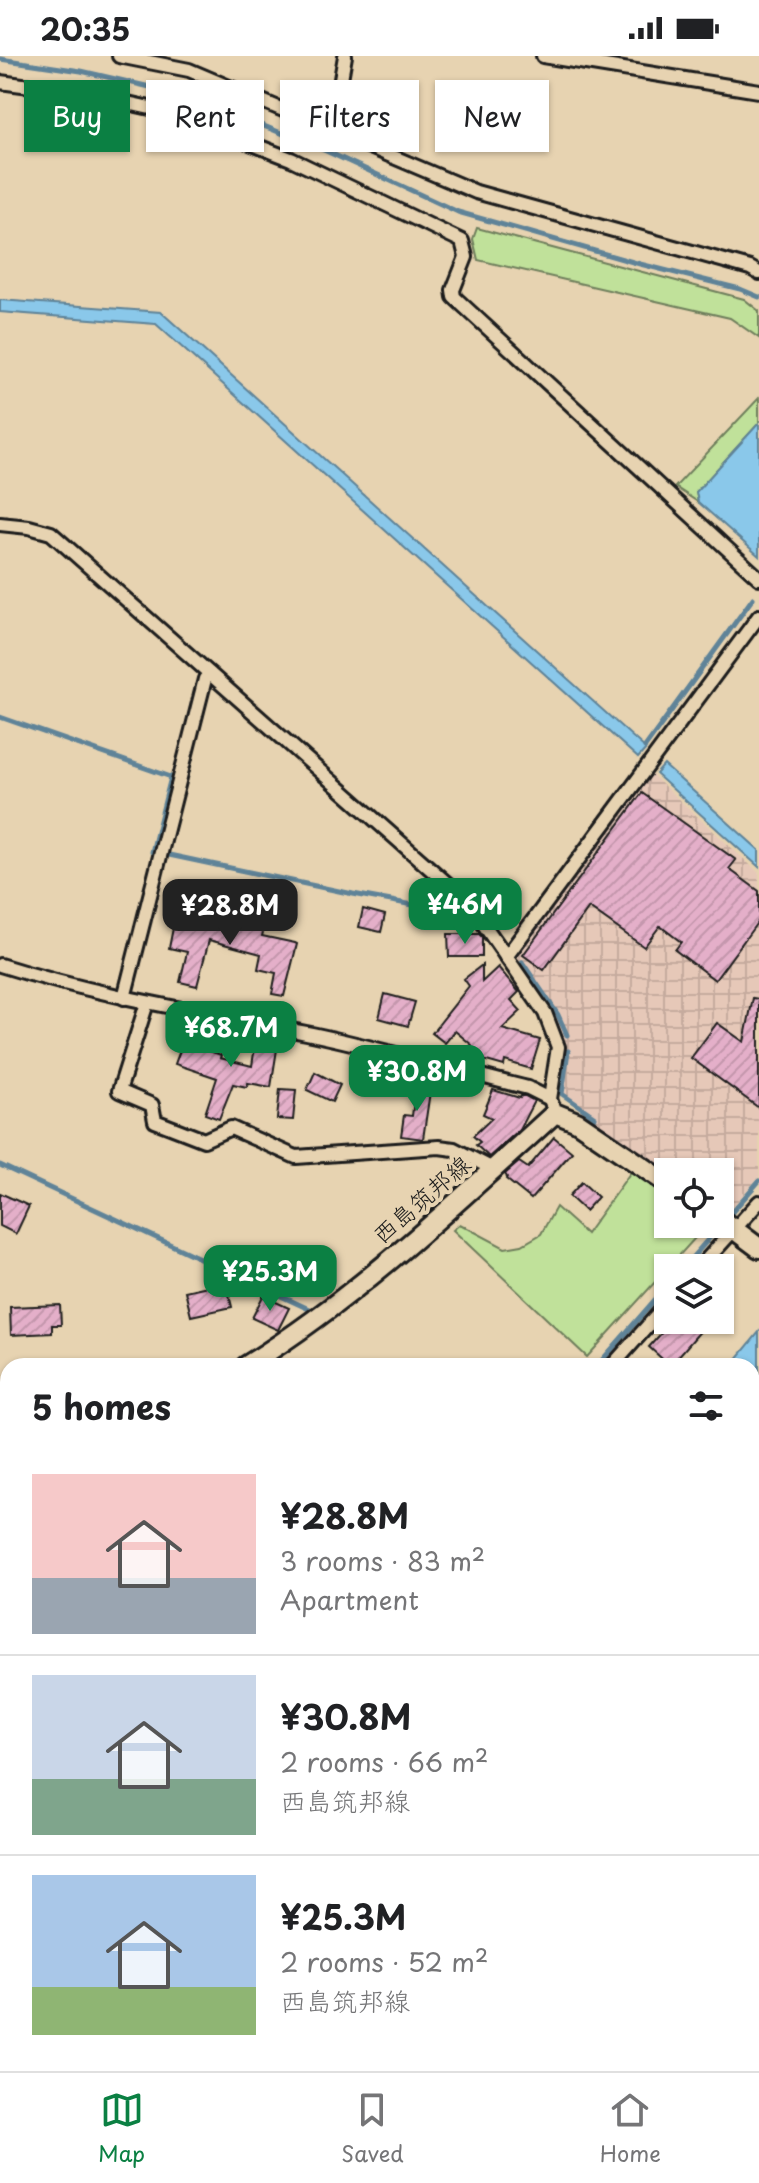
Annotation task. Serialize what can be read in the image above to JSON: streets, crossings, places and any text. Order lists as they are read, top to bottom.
{
  "streets": {
    "main road": ["西島筑邦線"]
  },
  "page": {
    "status": "20:35",
    "chip": [
      "Buy",
      "Rent",
      "Filters",
      "New"
    ],
    "price": [
      "¥46M",
      "¥28.8M",
      "¥68.7M",
      "¥30.8M",
      "¥25.3M"
    ],
    "heading": "5 homes",
    "list": [
      {
        "name": "¥28.8M",
        "note": "3 rooms · 83 m² · Apartment"
      },
      {
        "name": "¥30.8M",
        "note": "2 rooms · 66 m² · 西島筑邦線"
      },
      {
        "name": "¥25.3M",
        "note": "2 rooms · 52 m² · 西島筑邦線"
      }
    ],
    "tabs": ["Map", "Saved", "Home"]
  }
}
